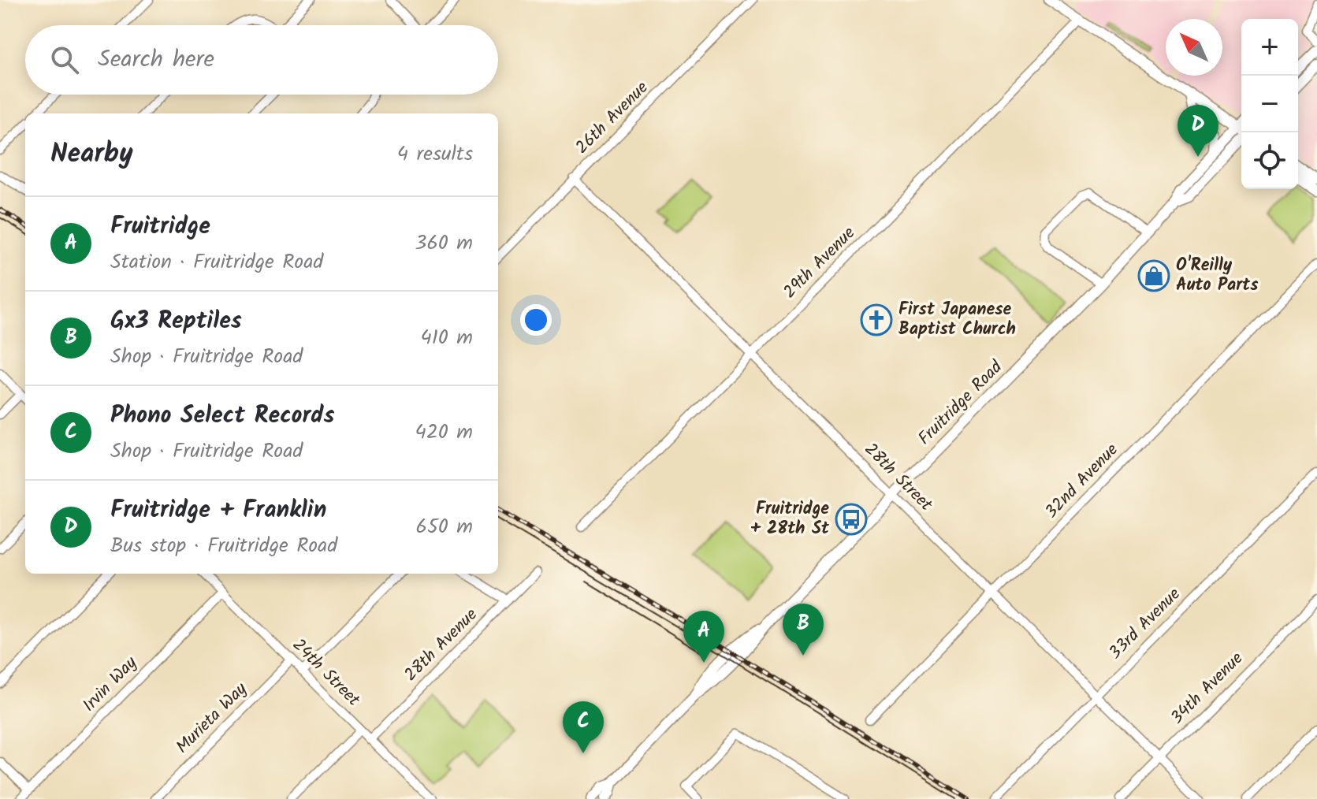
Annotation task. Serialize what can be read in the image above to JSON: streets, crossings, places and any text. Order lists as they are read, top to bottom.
{
  "streets": {
    "main road": ["Fruitridge Road"],
    "street": [
      "26th Avenue",
      "29th Avenue",
      "28th Street",
      "32nd Avenue",
      "33rd Avenue",
      "28th Avenue",
      "24th Street",
      "Irvin Way",
      "34th Avenue",
      "Murieta Way"
    ]
  },
  "crossings": [
    ["26th Avenue", "28th Street"],
    ["29th Avenue", "28th Street"],
    ["Fruitridge Road", "28th Street"],
    ["28th Street", "32nd Avenue"],
    ["28th Street", "33rd Avenue"],
    ["28th Street", "34th Avenue"],
    ["28th Avenue", "24th Street"],
    ["24th Street", "Irvin Way"],
    ["24th Street", "Murieta Way"]
  ],
  "places": {
    "shop": ["O'Reilly Auto Parts"],
    "church": ["First Japanese Baptist Church"],
    "bus stop": ["Fruitridge + 28th St"]
  },
  "north": "top left",
  "page": {
    "map_buttons": ["+", "−"],
    "search": "Search here",
    "pins": [
      "D",
      "B",
      "A",
      "C"
    ],
    "heading": ["Nearby", "4 results"],
    "list": [
      {
        "mark": "A",
        "name": "Fruitridge",
        "note": "Station · Fruitridge Road",
        "value": "360 m"
      },
      {
        "mark": "B",
        "name": "Gx3 Reptiles",
        "note": "Shop · Fruitridge Road",
        "value": "410 m"
      },
      {
        "mark": "C",
        "name": "Phono Select Records",
        "note": "Shop · Fruitridge Road",
        "value": "420 m"
      },
      {
        "mark": "D",
        "name": "Fruitridge + Franklin",
        "note": "Bus stop · Fruitridge Road",
        "value": "650 m"
      }
    ]
  }
}
